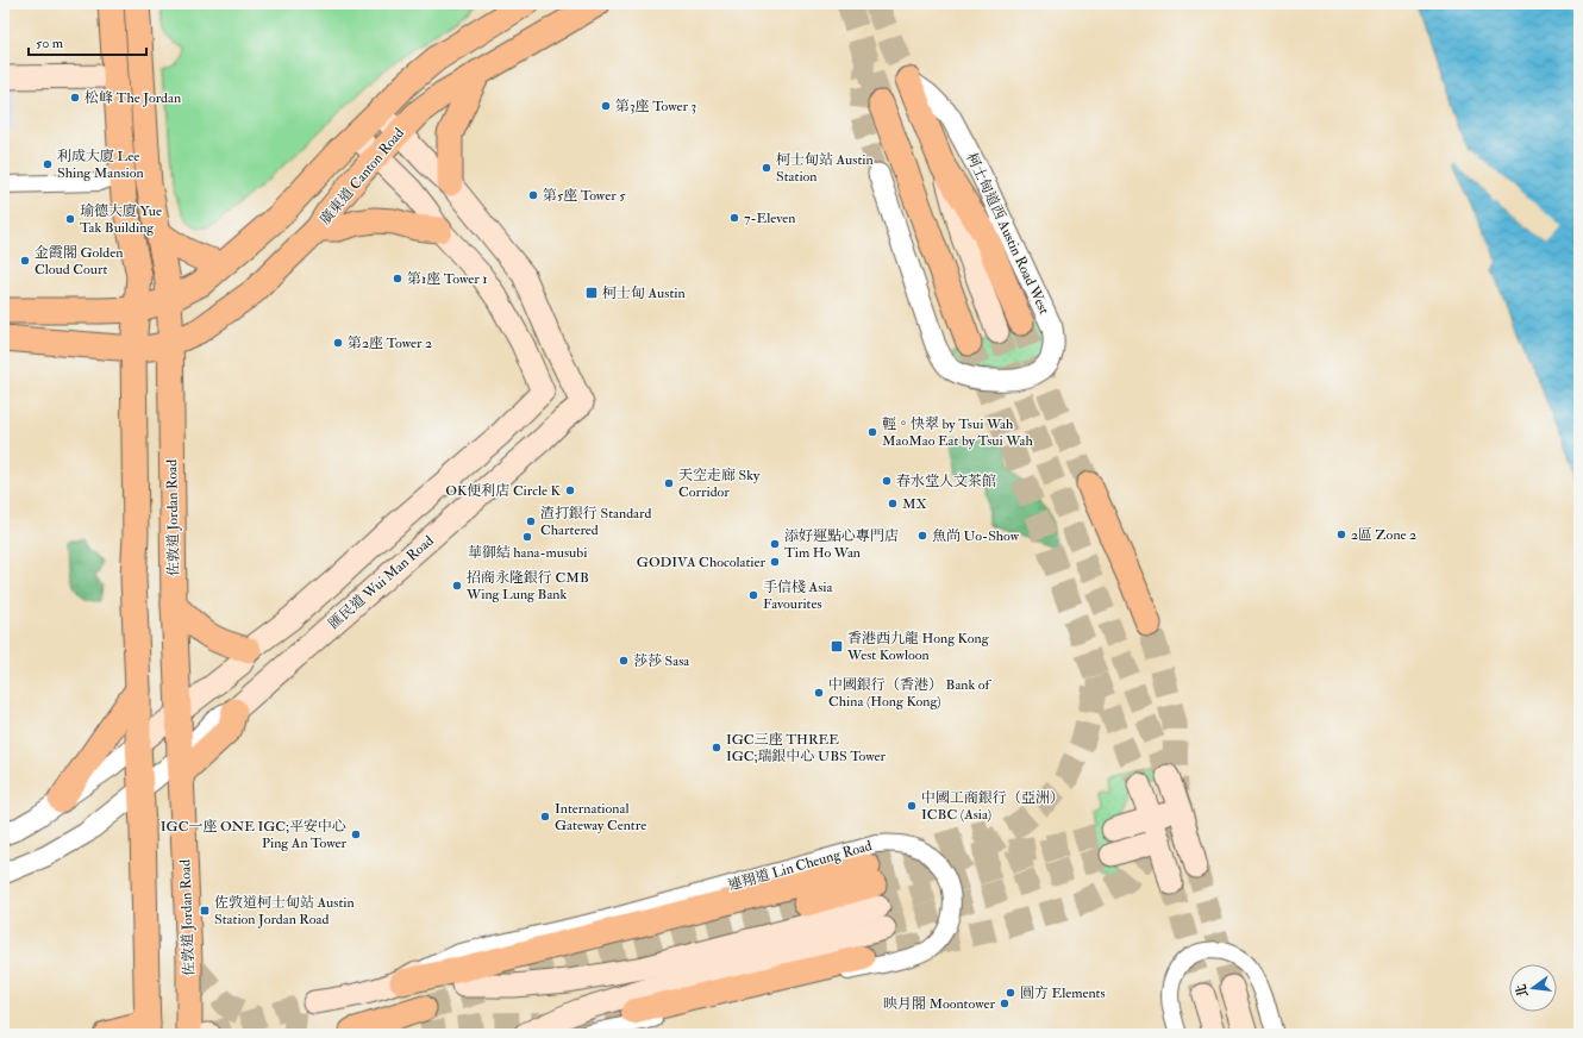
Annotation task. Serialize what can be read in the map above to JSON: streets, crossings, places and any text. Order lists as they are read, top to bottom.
{
  "streets": {
    "main road": [
      "廣東道 Canton Road",
      "柯士甸道西 Austin Road West",
      "佐敦道 Jordan Road",
      "匯民道 Wui Man Road",
      "連翔道 Lin Cheung Road"
    ]
  },
  "crossings": [
    ["廣東道 Canton Road", "佐敦道 Jordan Road"]
  ],
  "places": {
    "other": [
      "松峰 The Jordan",
      "第3座 Tower 3",
      "利成大廈 Lee Shing Mansion",
      "柯士甸站 Austin Station",
      "第5座 Tower 5",
      "7-Eleven",
      "瑜德大廈 Yue Tak Building",
      "金霞閣 Golden Cloud Court",
      "第1座 Tower 1",
      "第2座 Tower 2",
      "輕。快翠 by Tsui Wah MaoMao Eat by Tsui Wah",
      "春水堂人文茶館",
      "天空走廊 Sky Corridor",
      "OK便利店 Circle K",
      "MX",
      "渣打銀行 Standard Chartered",
      "2區 Zone 2",
      "魚尚 Uo-Show",
      "華御結 hana-musubi",
      "添好運點心專門店 Tim Ho Wan",
      "GODIVA Chocolatier",
      "招商永隆銀行 CMB Wing Lung Bank",
      "手信棧 Asia Favourites",
      "莎莎 Sasa",
      "中國銀行（香港） Bank of China (Hong Kong)",
      "IGC三座 THREE IGC;瑞銀中心 UBS Tower",
      "中國工商銀行（亞洲） ICBC (Asia)",
      "International Gateway Centre",
      "IGC一座 ONE IGC;平安中心 Ping An Tower",
      "圓方 Elements",
      "映月閣 Moontower"
    ],
    "transit": ["柯士甸 Austin", "香港西九龍 Hong Kong West Kowloon", "佐敦道柯士甸站 Austin Station Jordan Road"]
  },
  "scale_bar": "50 m",
  "north": "left"
}
